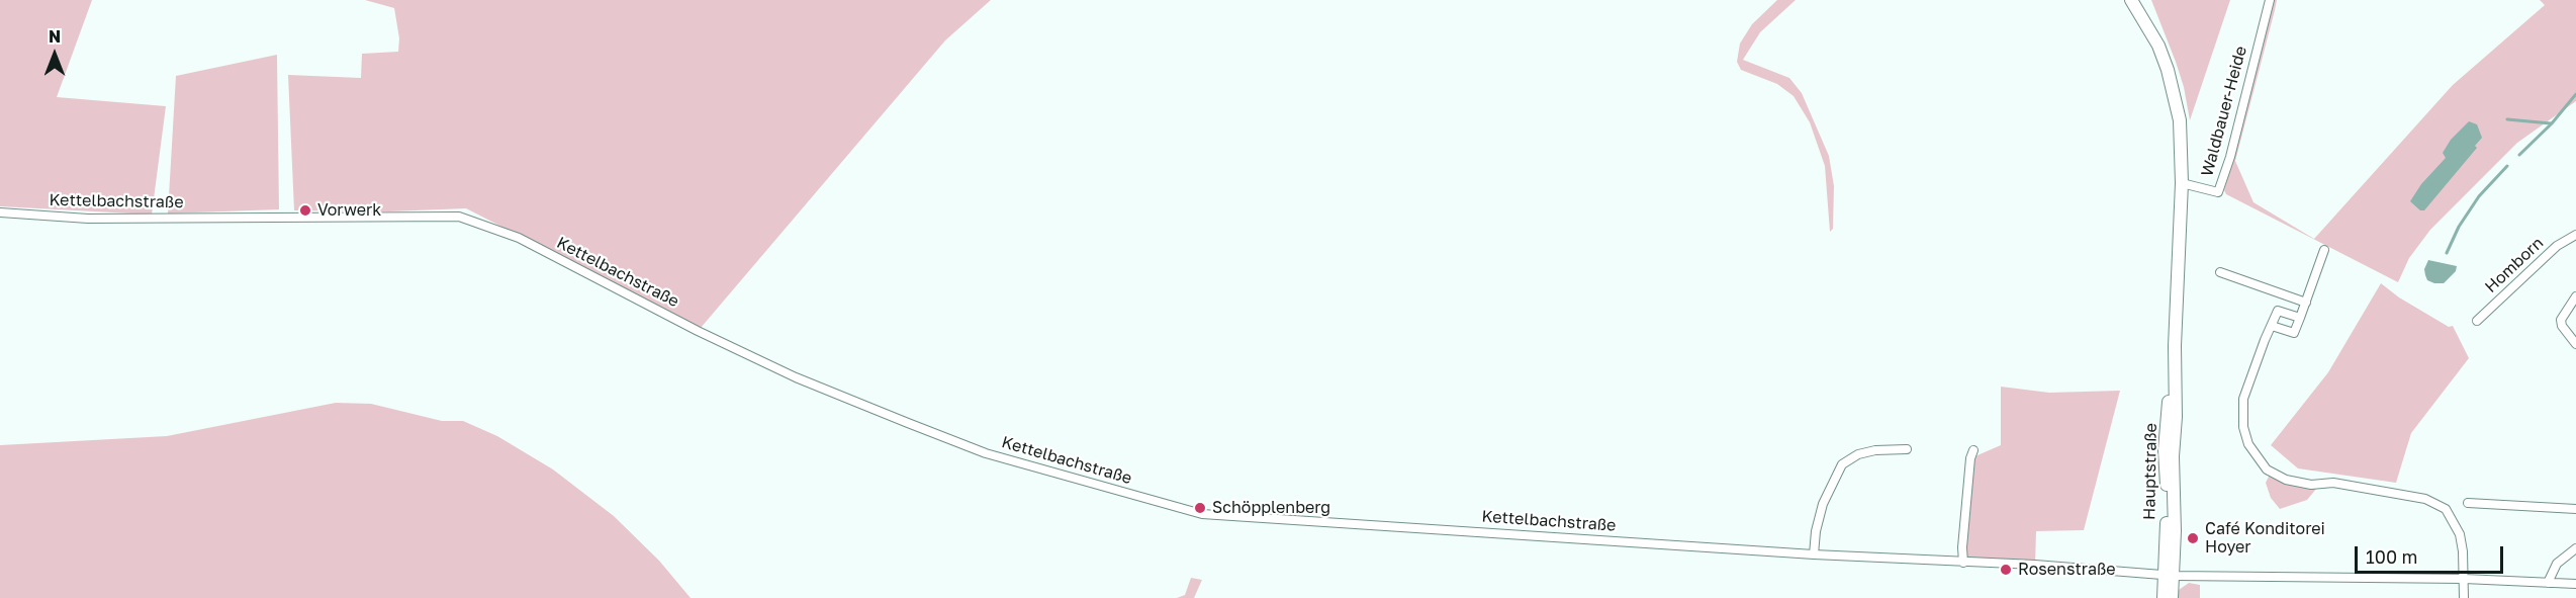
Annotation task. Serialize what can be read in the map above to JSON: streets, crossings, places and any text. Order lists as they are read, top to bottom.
{
  "streets": {
    "main road": ["Hauptstraße"],
    "street": ["Waldbauer-Heide", "Kettelbachstraße", "Homborn"]
  },
  "crossings": [
    ["Kettelbachstraße", "Hauptstraße"]
  ],
  "places": [
    "Vorwerk",
    "Schöpplenberg",
    "Café Konditorei Hoyer",
    "Rosenstraße"
  ],
  "scale_bar": "100 m",
  "north": "top"
}
